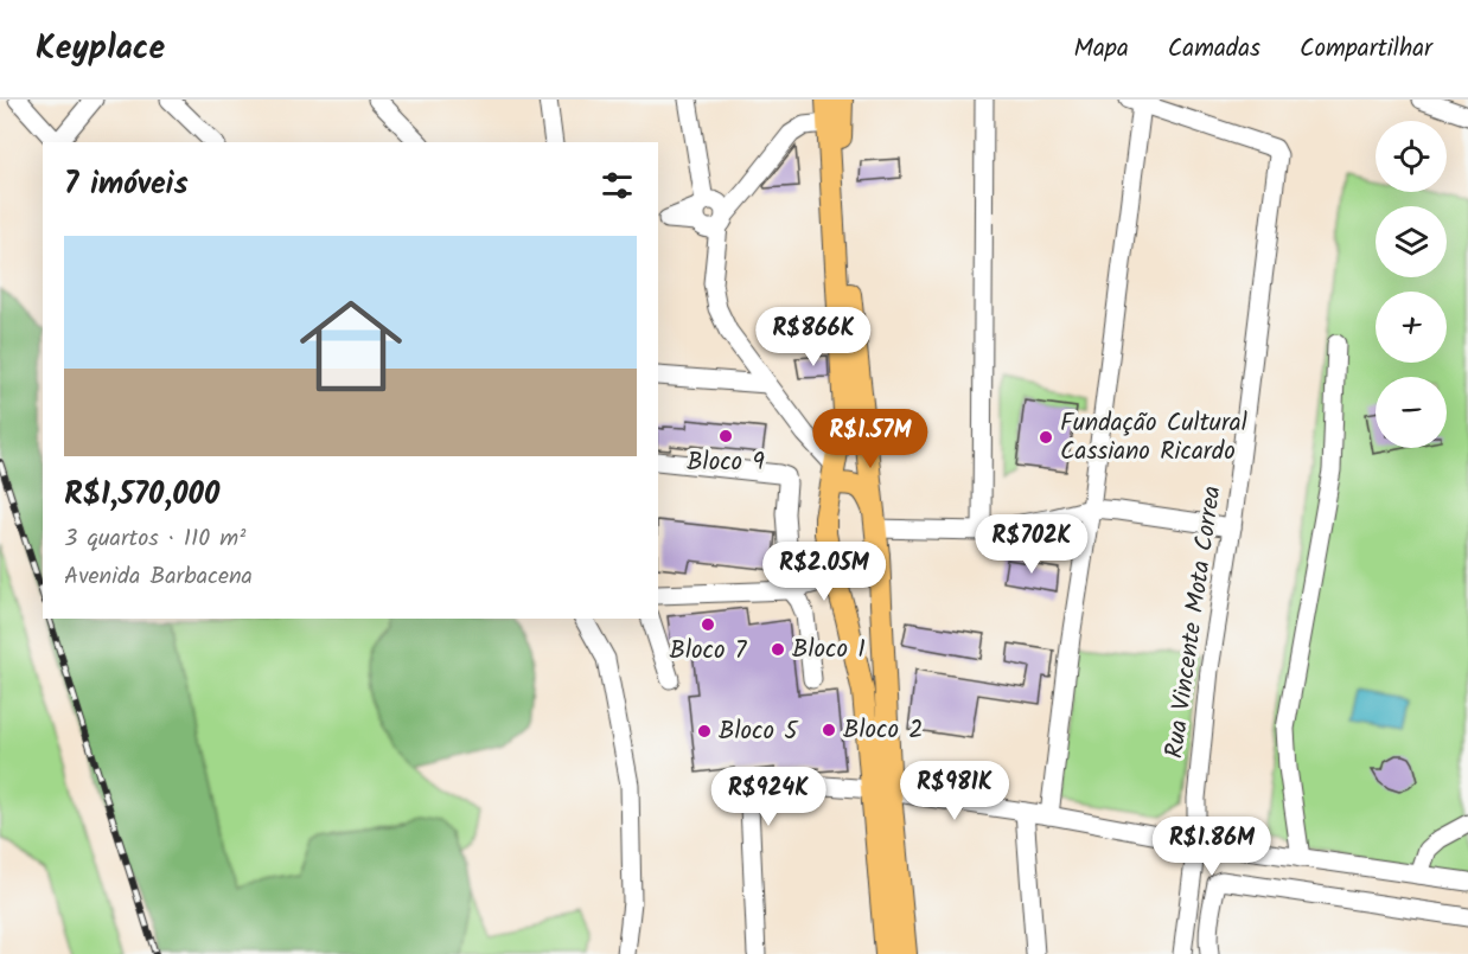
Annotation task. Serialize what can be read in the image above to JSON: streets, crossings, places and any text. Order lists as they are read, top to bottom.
{
  "streets": {
    "street": ["Rua Vincente Mota Correa"]
  },
  "places": [
    "Bloco 9",
    "Fundação Cultural Cassiano Ricardo",
    "Bloco 7",
    "Bloco 1",
    "Bloco 2",
    "Bloco 5"
  ],
  "page": {
    "header": "Keyplace",
    "nav": ["Mapa", "Camadas", "Compartilhar"],
    "map_buttons": ["+", "−"],
    "heading": "7 imóveis",
    "list": [
      {
        "name": "R$1,570,000",
        "note": "3 quartos · 110 m² · Avenida Barbacena"
      }
    ],
    "price": [
      "R$866K",
      "R$1.57M",
      "R$702K",
      "R$2.05M",
      "R$981K",
      "R$924K",
      "R$1.86M"
    ]
  }
}
